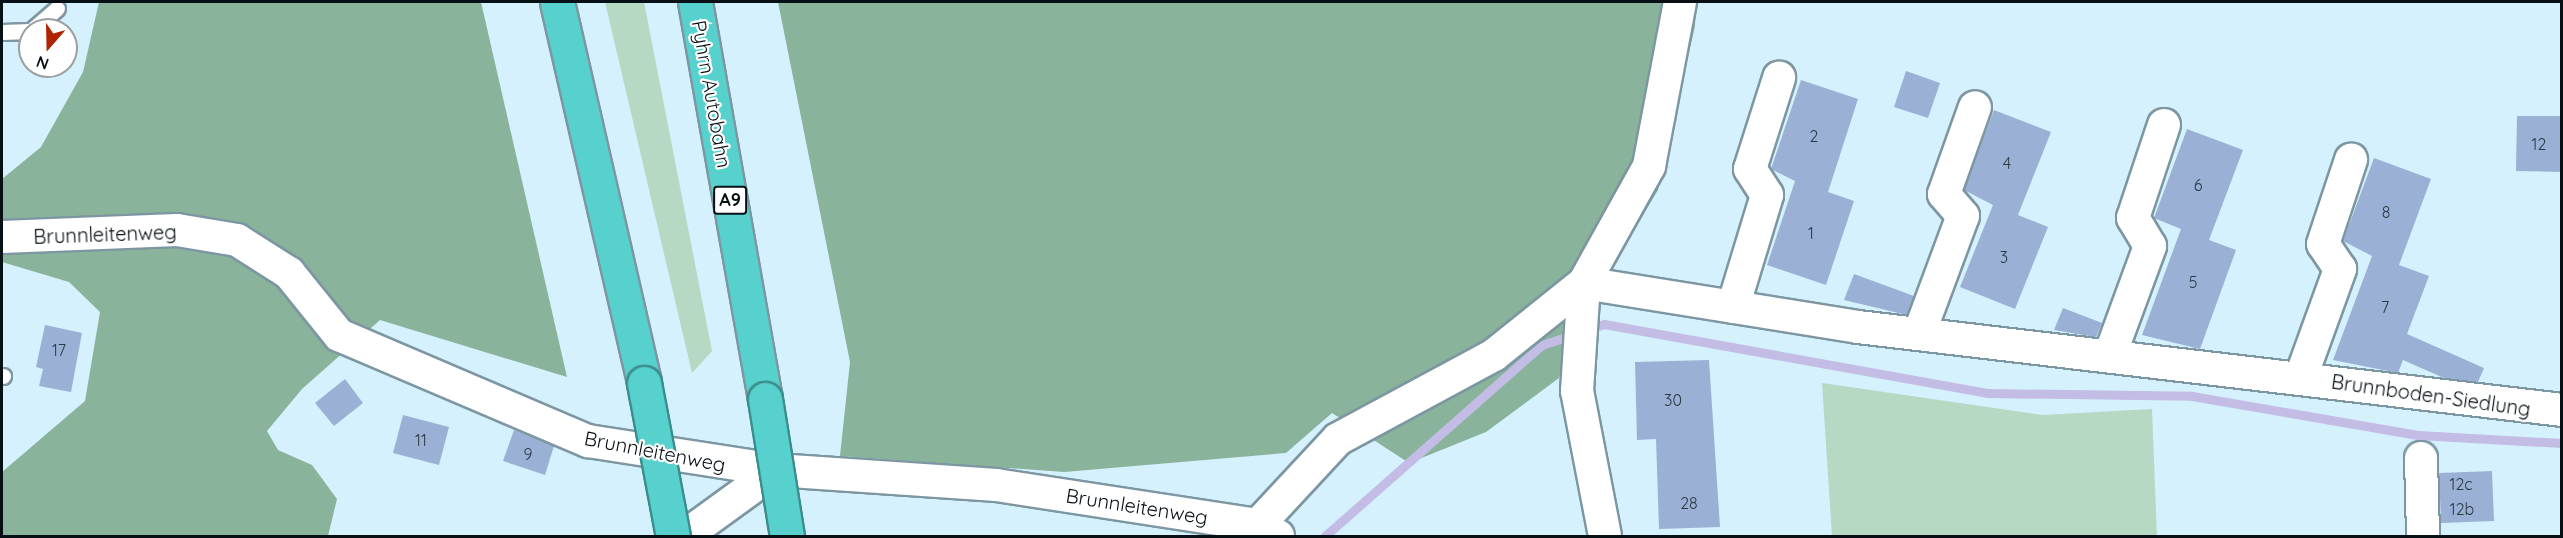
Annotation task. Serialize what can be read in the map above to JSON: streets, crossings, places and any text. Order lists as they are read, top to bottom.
{
  "streets": {
    "highway": ["Pyhrn Autobahn", "A9"],
    "street": ["Brunnleitenweg", "Brunnboden-Siedlung"]
  },
  "crossings": [
    ["Brunnleitenweg", "Brunnboden-Siedlung"]
  ],
  "house_numbers": [
    "2",
    "12",
    "4",
    "6",
    "8",
    "1",
    "3",
    "5",
    "7",
    "17",
    "30",
    "11",
    "9",
    "12c",
    "28",
    "12b"
  ],
  "north": "bottom"
}
